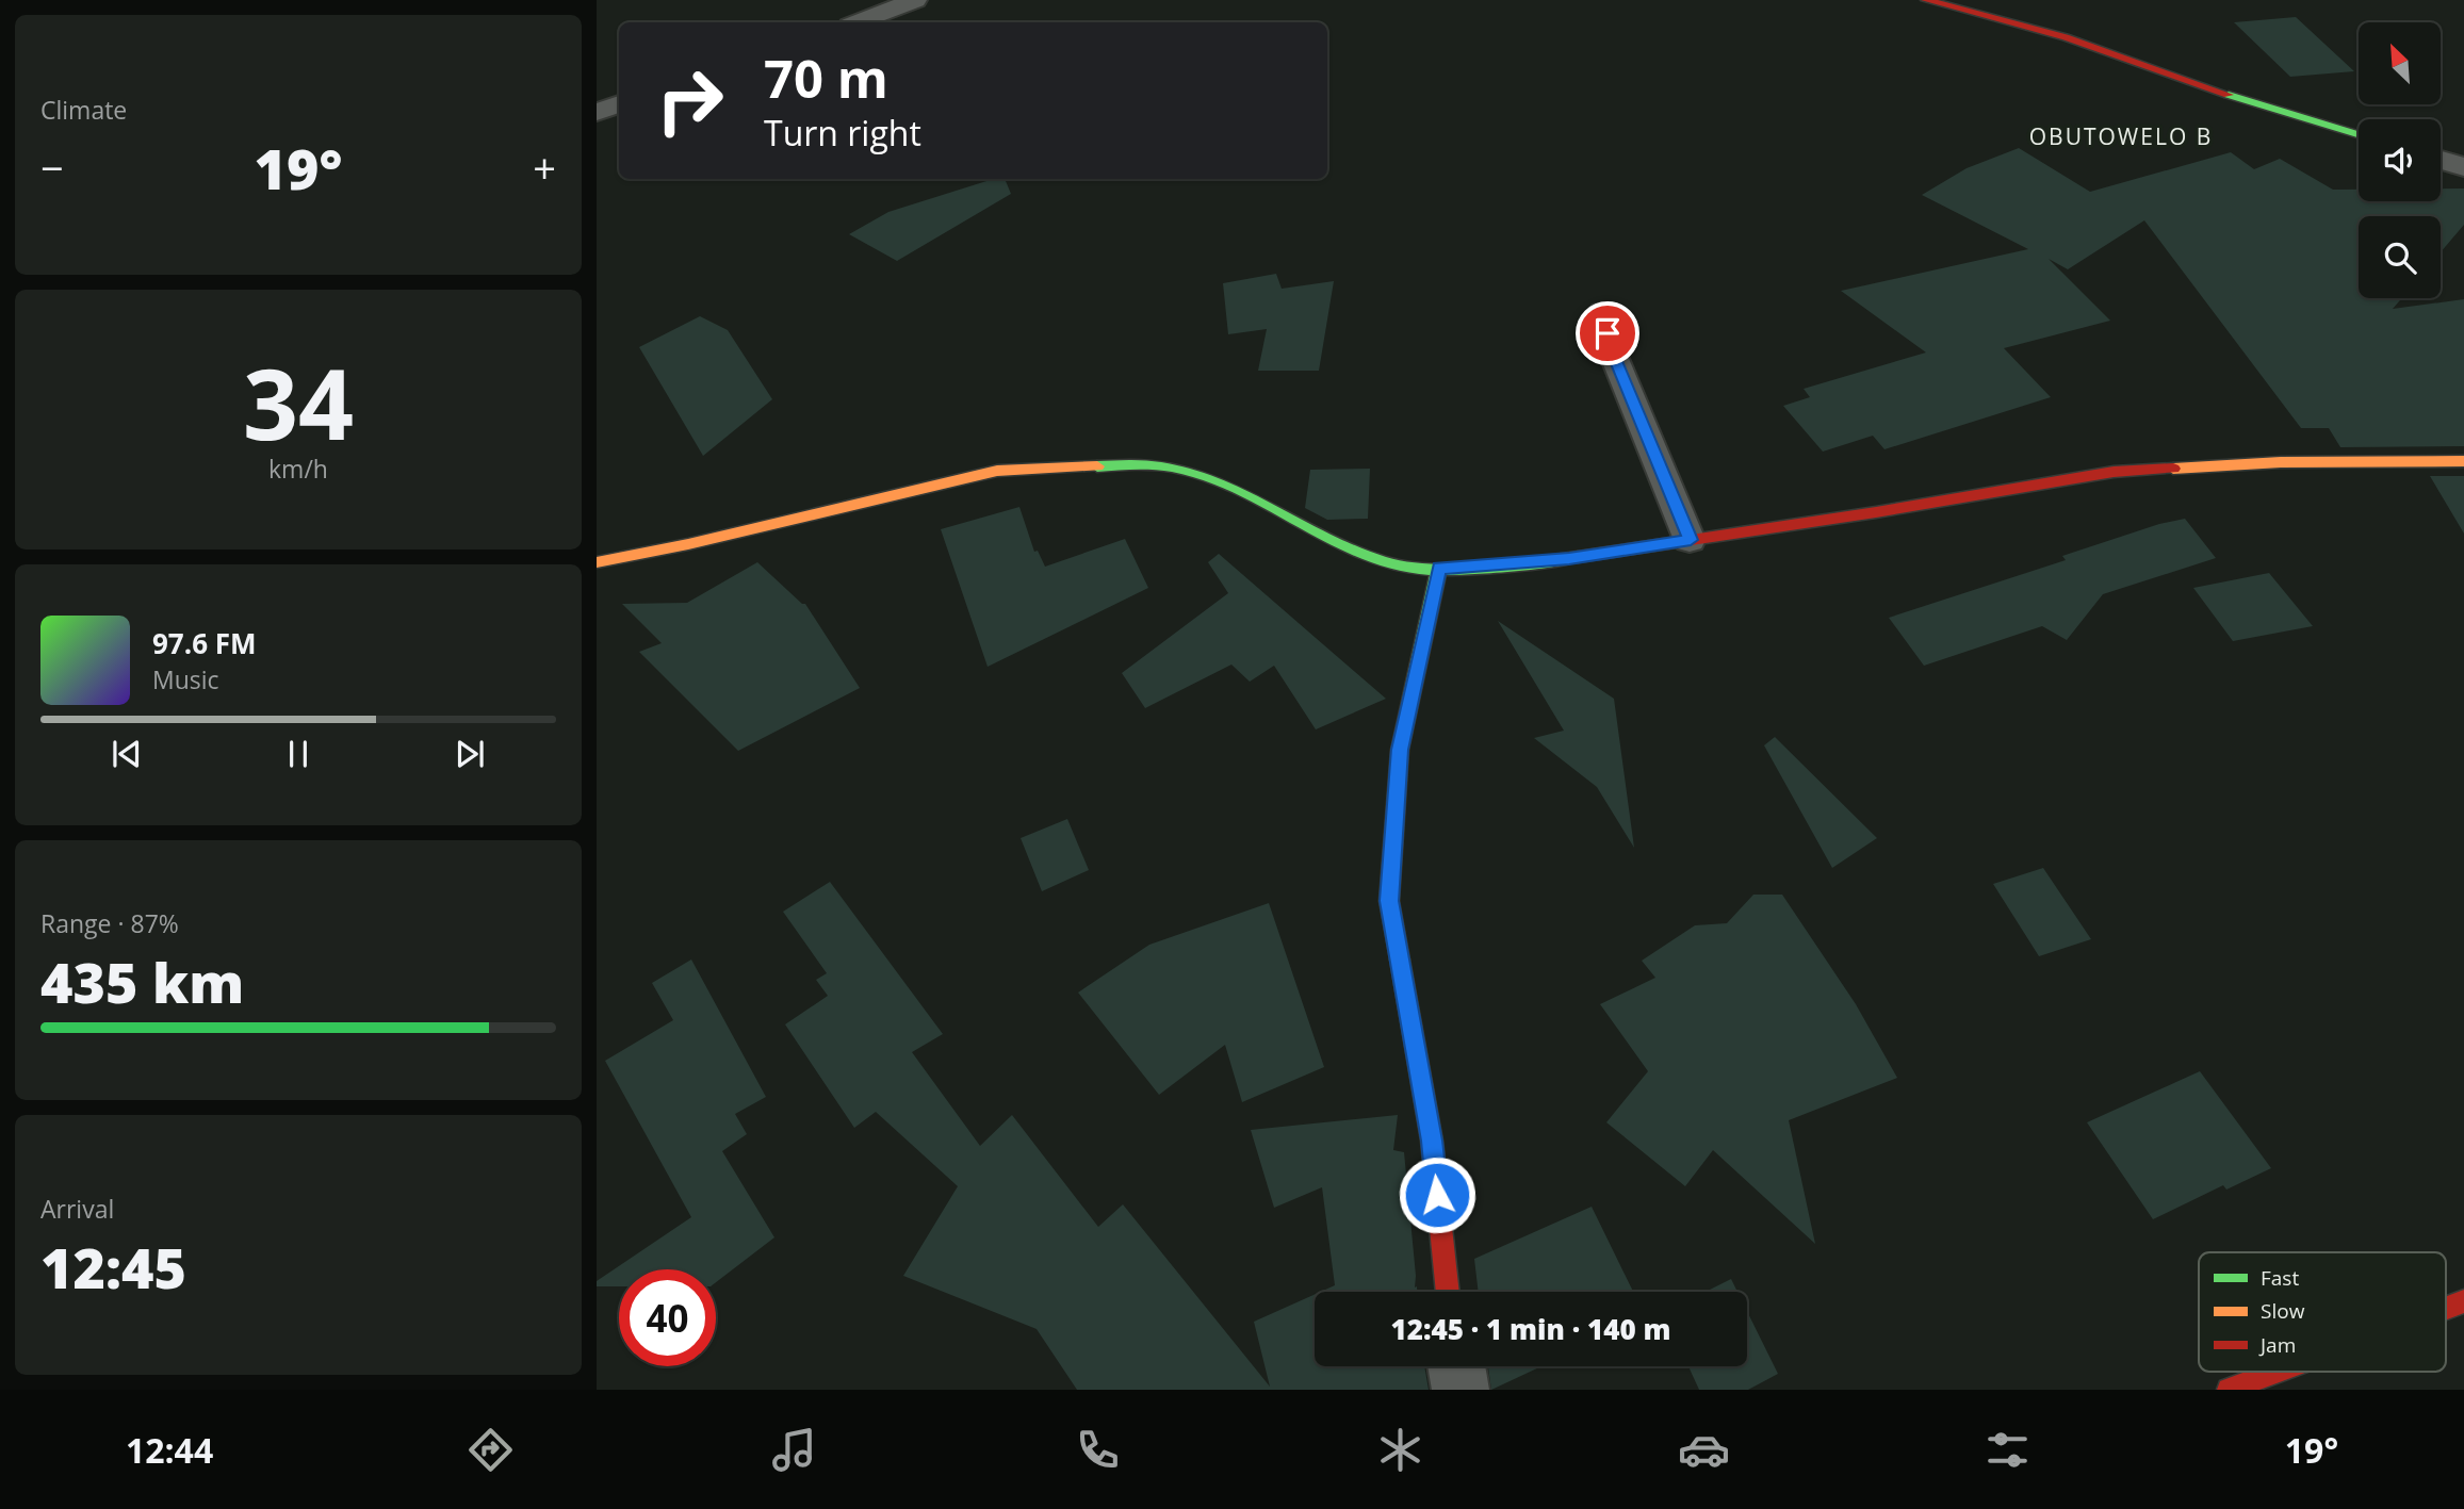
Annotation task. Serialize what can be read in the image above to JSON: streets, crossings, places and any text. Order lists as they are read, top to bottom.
{
  "districts": ["OBUTOWELO B"],
  "legend": ["Fast", "Slow", "Jam"],
  "north": "top left",
  "page": {
    "tile": [
      "Climate",
      ["34", "km/h"],
      ["Range · 87%", "435 km"],
      ["Arrival", "12:45"]
    ],
    "turn": ["70 m", "Turn right"],
    "heat": ["−", "19°", "+"],
    "song": ["97.6 FM", "Music"],
    "limit": "40",
    "trip": "12:45 · 1 min · 140 m",
    "tabs": ["12:44", "19°"]
  }
}
